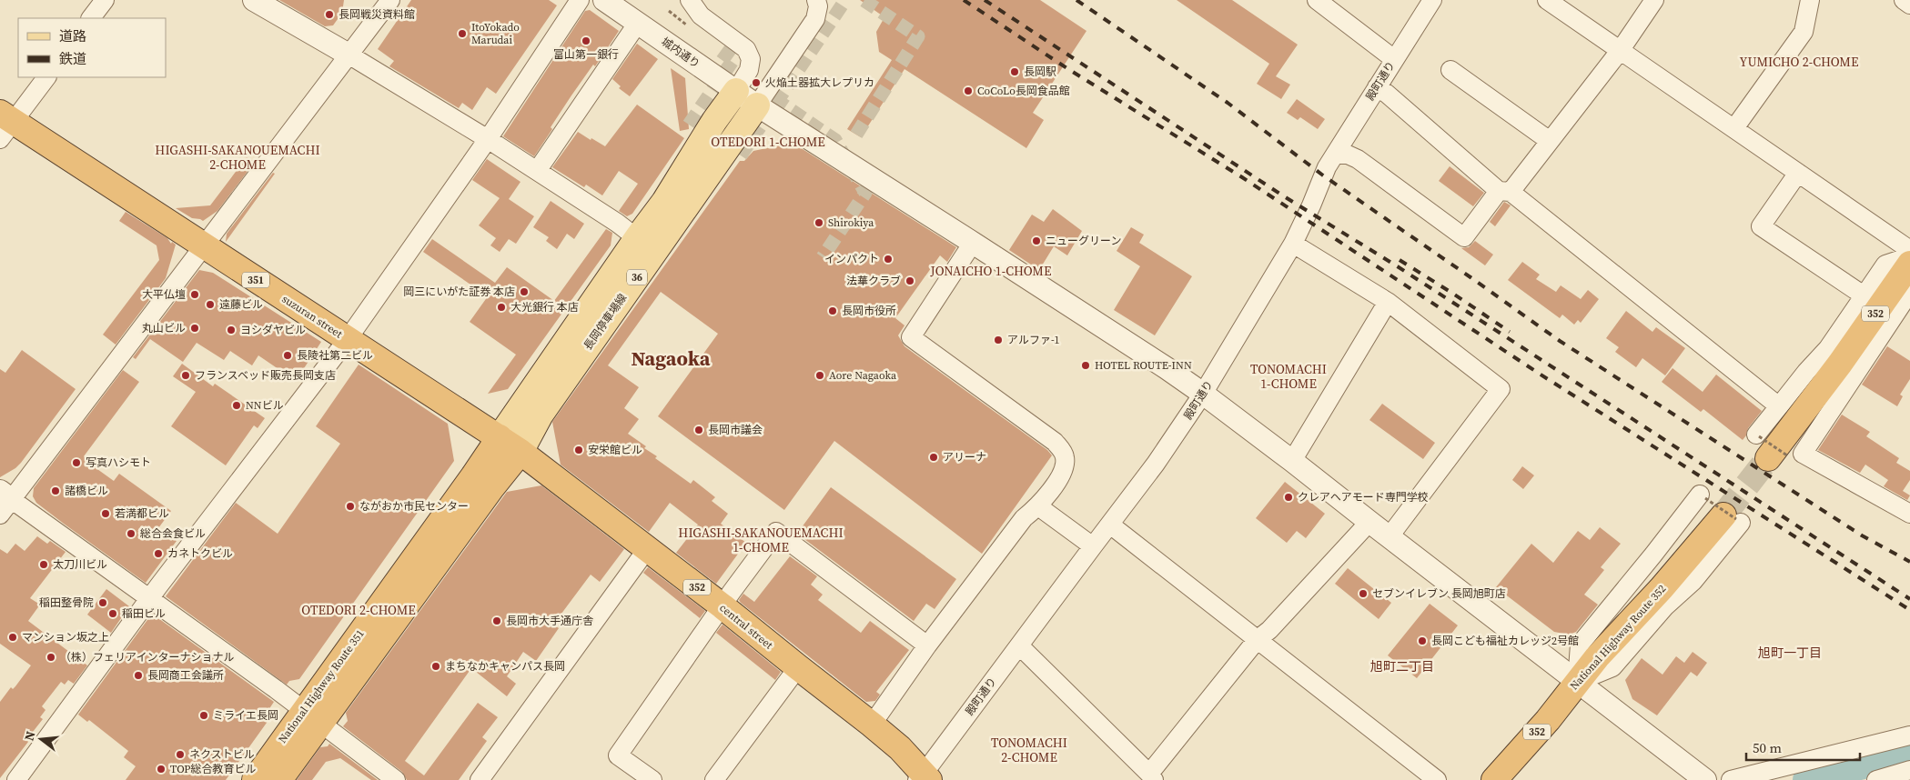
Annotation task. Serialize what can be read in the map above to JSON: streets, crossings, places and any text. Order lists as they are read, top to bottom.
{
  "streets": {
    "highway": [
      "351",
      "352",
      "suzuran street",
      "central street",
      "National Highway Route 352",
      "National Highway Route 351"
    ],
    "main road": ["36", "長岡停車場線"],
    "street": ["城内通り", "殿町通り"]
  },
  "crossings": [
    ["城内通り", "殿町通り"],
    ["城内通り", "長岡停車場線"],
    ["城内通り", "National Highway Route 352"],
    ["殿町通り", "central street"],
    ["suzuran street", "長岡停車場線"],
    ["suzuran street", "central street"],
    ["suzuran street", "National Highway Route 351"],
    ["長岡停車場線", "central street"],
    ["長岡停車場線", "National Highway Route 351"],
    ["central street", "National Highway Route 351"]
  ],
  "districts": [
    "YUMICHO 2-CHOME",
    "OTEDORI 1-CHOME",
    "HIGASHI-SAKANOUEMACHI 2-CHOME",
    "JONAICHO 1-CHOME",
    "Nagaoka",
    "TONOMACHI 1-CHOME",
    "HIGASHI-SAKANOUEMACHI 1-CHOME",
    "OTEDORI 2-CHOME",
    "旭町一丁目",
    "旭町二丁目",
    "TONOMACHI 2-CHOME"
  ],
  "places": [
    "長岡戦災資料館",
    "ItoYokado Marudai",
    "富山第一銀行",
    "長岡駅",
    "火焔土器拡大レプリカ",
    "CoCoLo長岡食品館",
    "Shirokiya",
    "ニューグリーン",
    "インパクト",
    "法華クラブ",
    "岡三にいがた証券 本店",
    "大平仏壇",
    "遠藤ビル",
    "大光銀行 本店",
    "長岡市役所",
    "丸山ビル",
    "ヨシダヤビル",
    "アルファ-1",
    "長陵社第二ビル",
    "HOTEL ROUTE-INN",
    "フランスベッド販売長岡支店",
    "Aore Nagaoka",
    "NNビル",
    "長岡市議会",
    "安栄館ビル",
    "アリーナ",
    "写真ハシモト",
    "諸橋ビル",
    "クレアヘアモード専門学校",
    "ながおか市民センター",
    "若満都ビル",
    "総合会食ビル",
    "カネトクビル",
    "太刀川ビル",
    "セブンイレブン 長岡旭町店",
    "稲田整骨院",
    "稲田ビル",
    "長岡市大手通庁舎",
    "マンション坂之上",
    "長岡こども福祉カレッジ2号館",
    "（株）フェリアインターナショナル",
    "まちなかキャンパス長岡",
    "長岡商工会議所",
    "ミライエ長岡",
    "ネクストビル",
    "TOP総合教育ビル"
  ],
  "legend": ["道路", "鉄道"],
  "scale_bar": "50 m",
  "north": "left"
}
